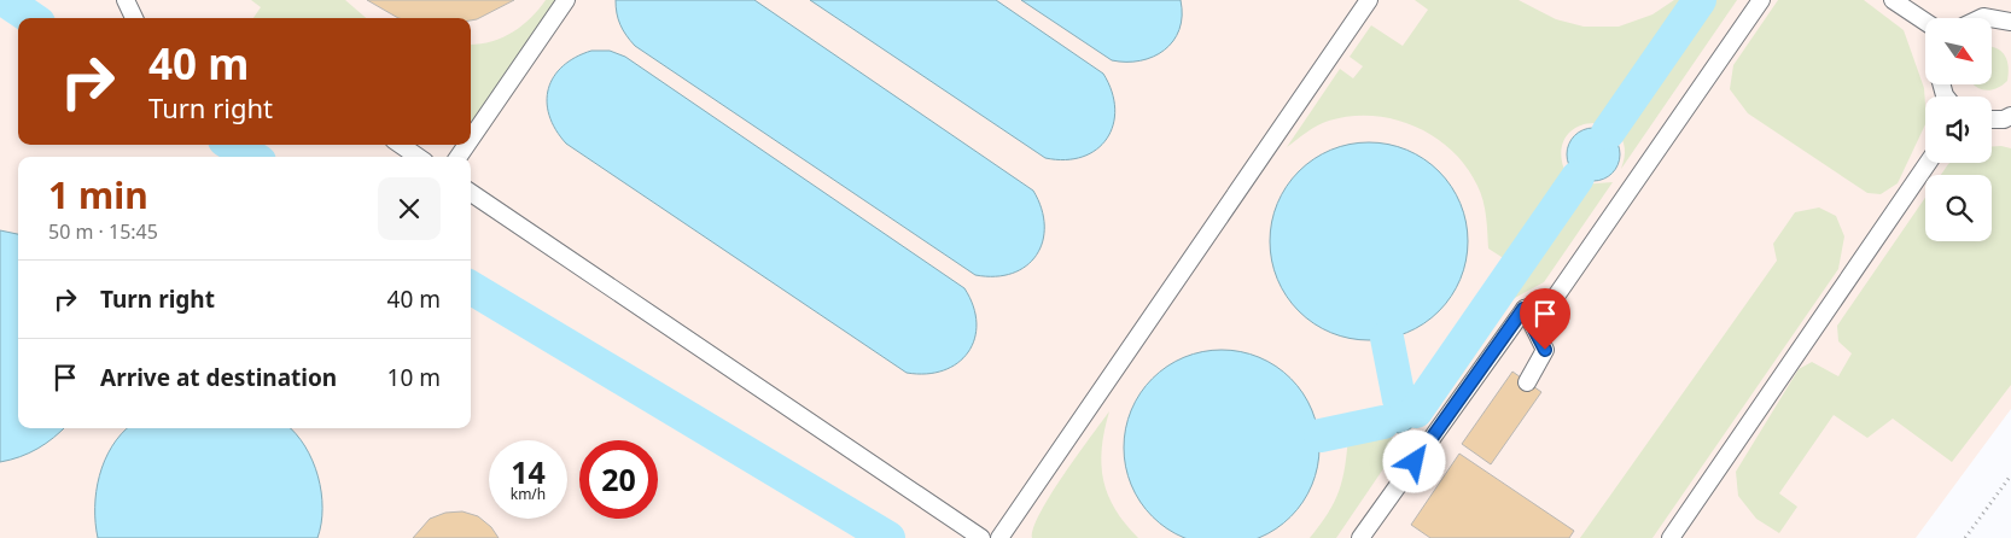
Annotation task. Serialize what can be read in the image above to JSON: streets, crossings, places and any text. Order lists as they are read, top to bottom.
{
  "north": "bottom right",
  "page": {
    "turn": ["40 m", "Turn right"],
    "heading": ["1 min", "50 m · 15:45"],
    "list": [
      {
        "name": "Turn right",
        "value": "40 m"
      },
      {
        "name": "Arrive at destination",
        "value": "10 m"
      }
    ],
    "speed": "14 km/h",
    "limit": "20"
  }
}
